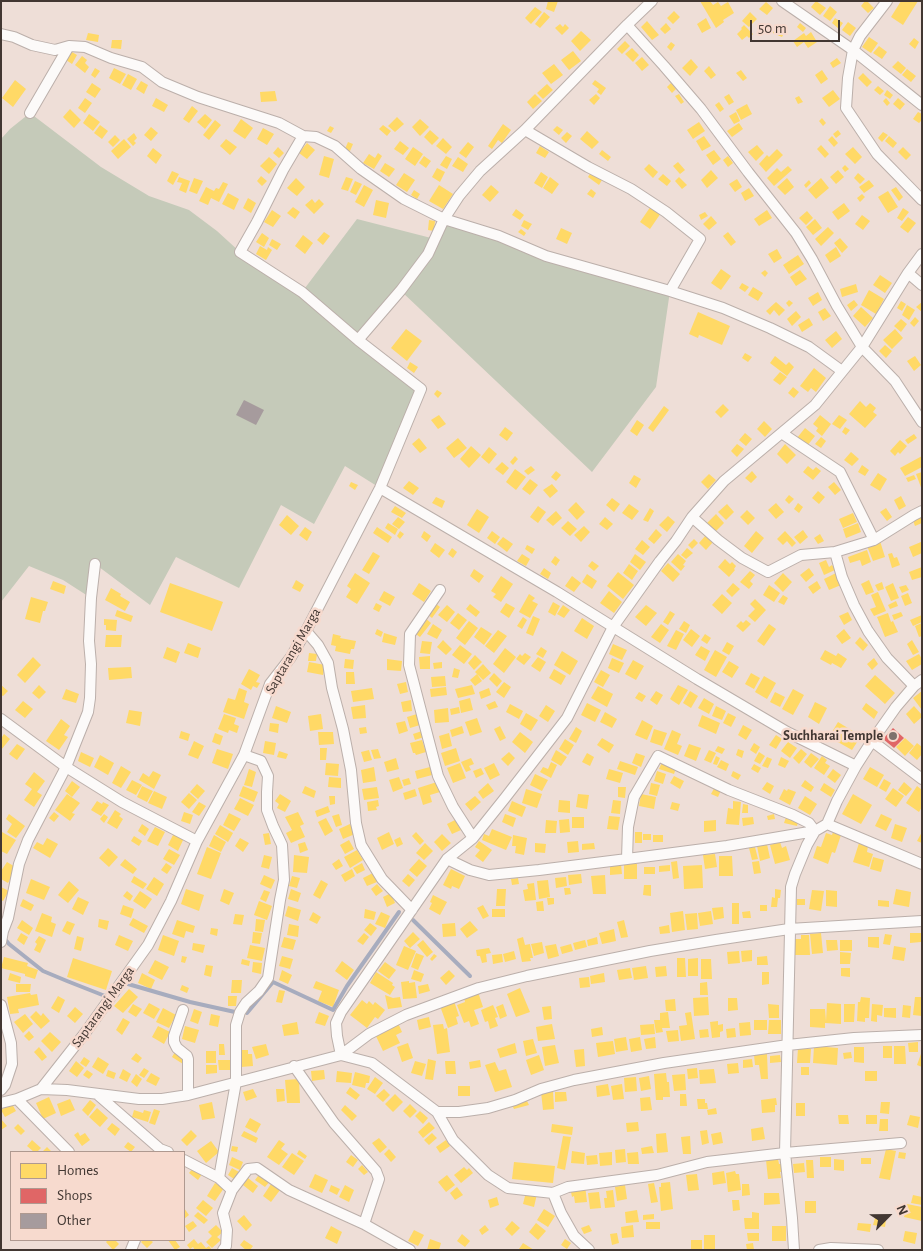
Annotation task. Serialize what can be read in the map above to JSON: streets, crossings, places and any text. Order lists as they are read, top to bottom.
{
  "streets": {
    "street": ["Saptarangi Marga"]
  },
  "places": ["Suchharai Temple"],
  "legend": ["Homes", "Shops", "Other"],
  "scale_bar": "50 m",
  "north": "top right"
}
